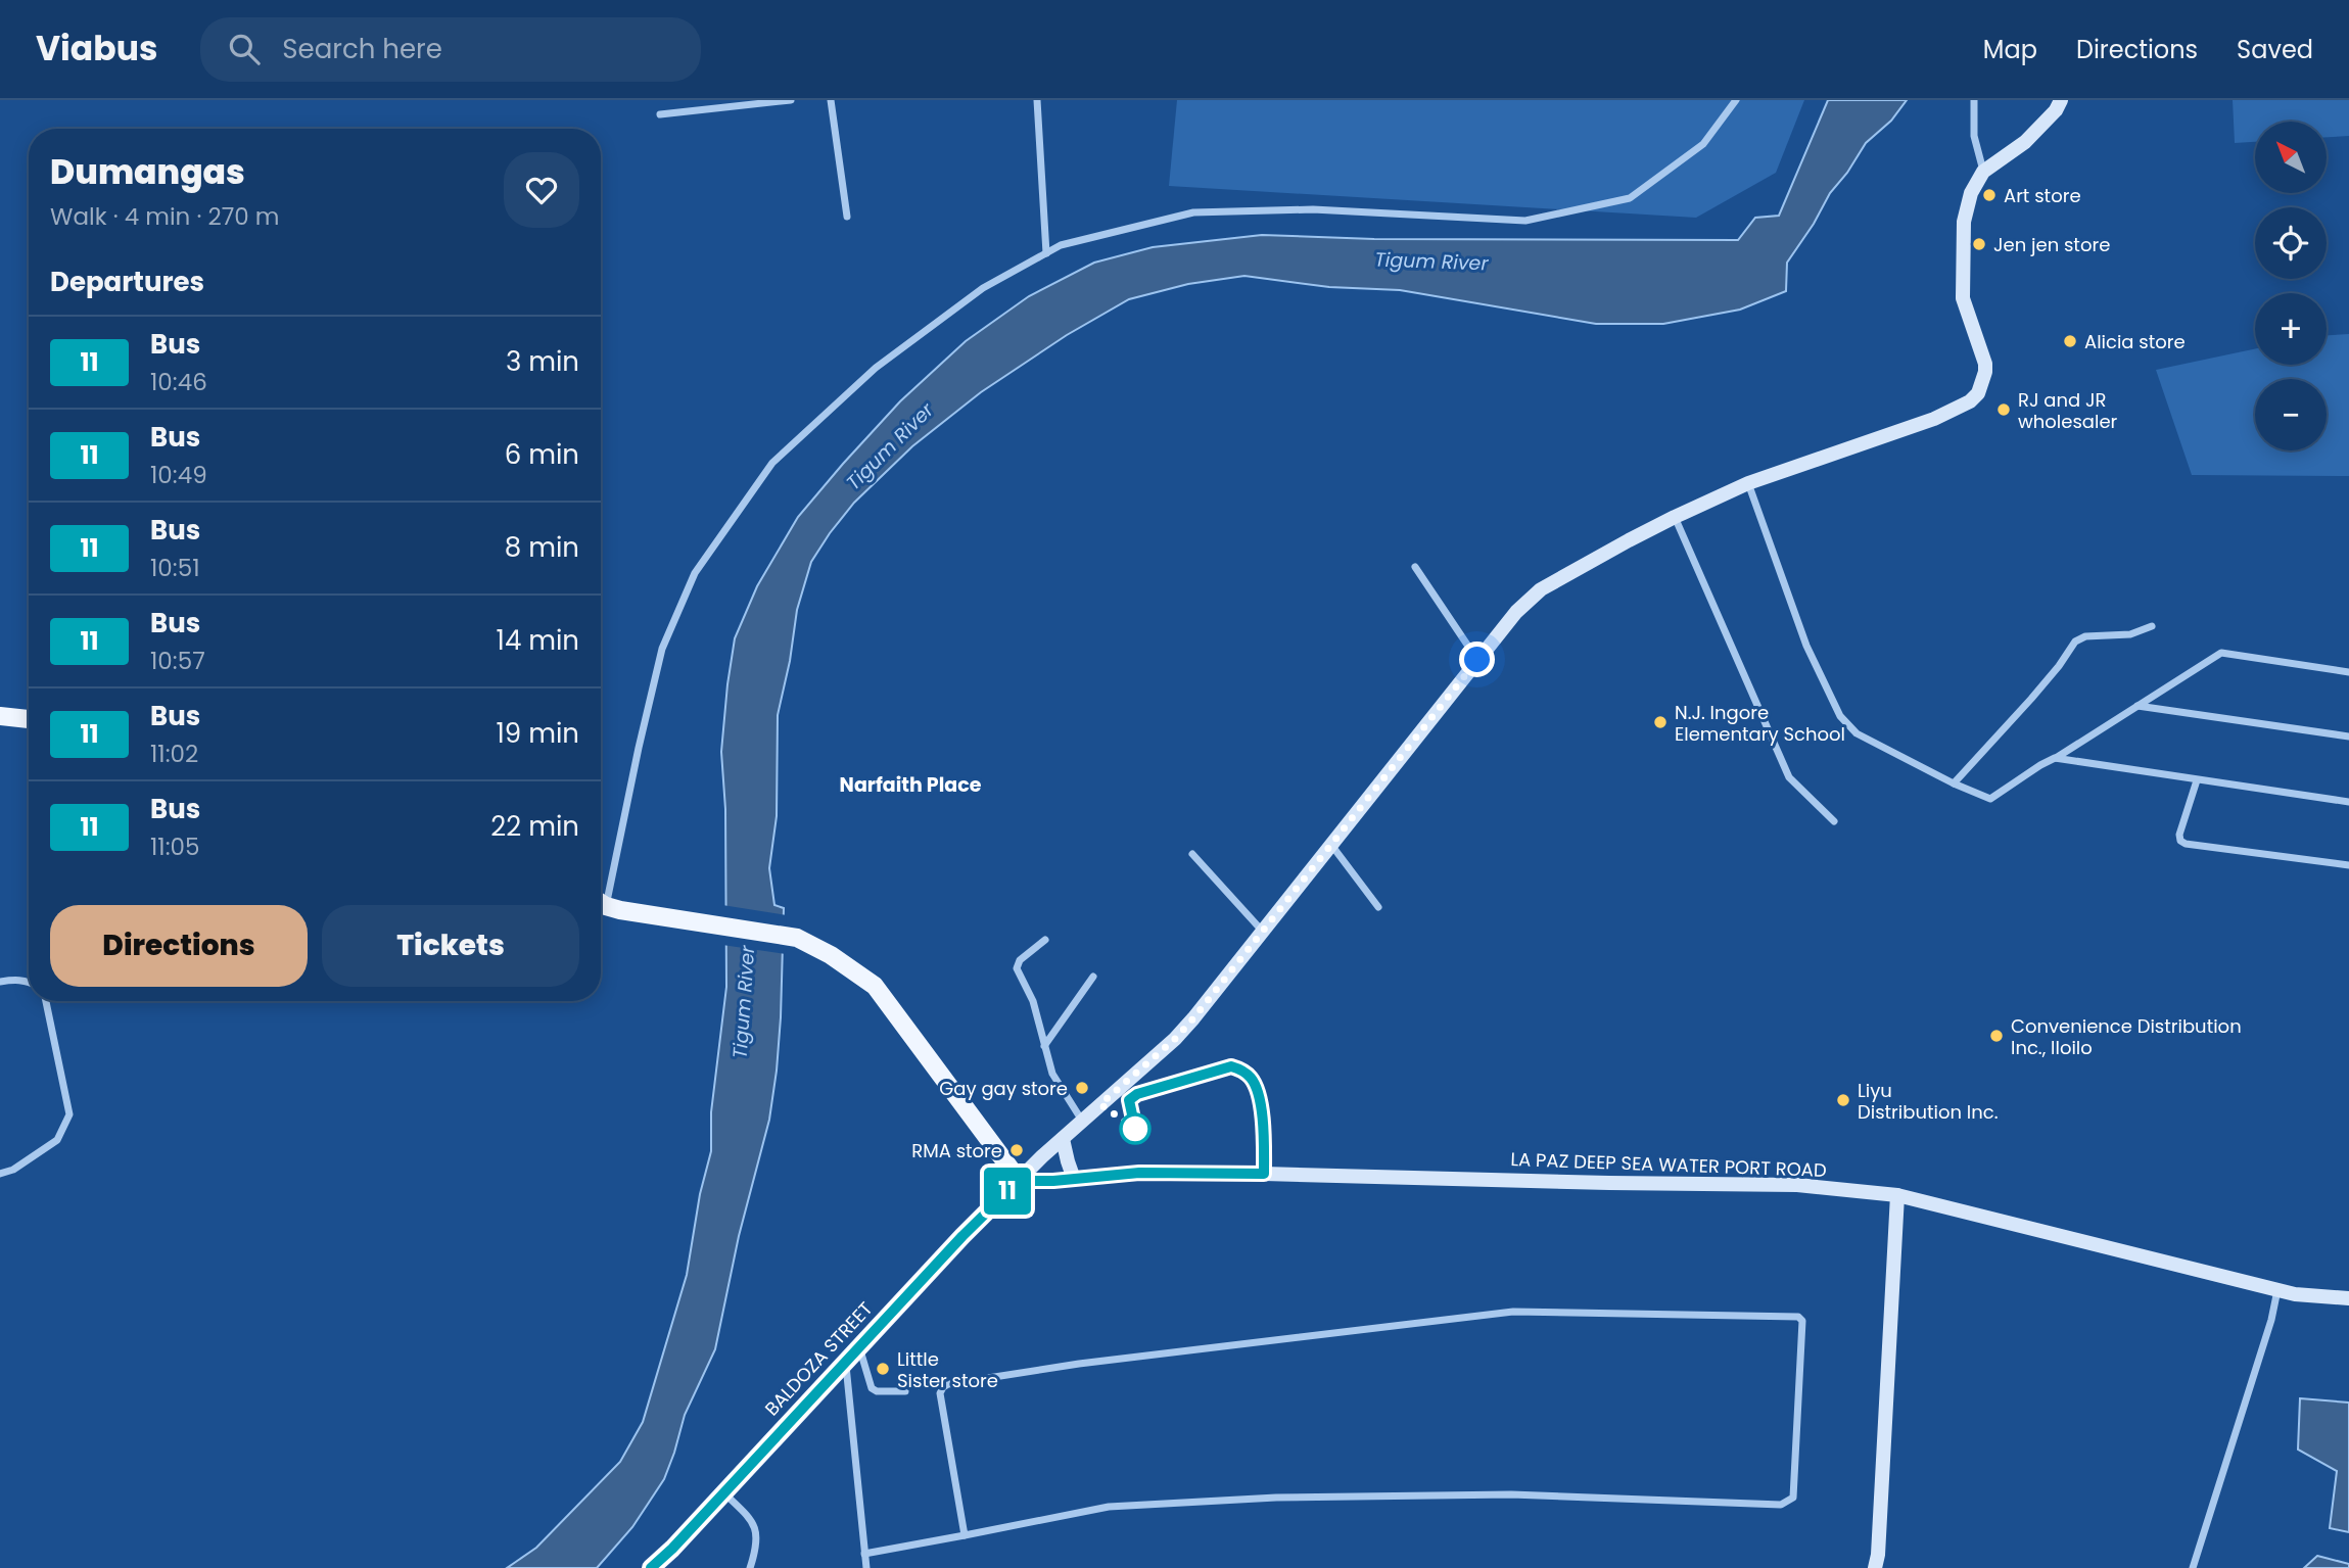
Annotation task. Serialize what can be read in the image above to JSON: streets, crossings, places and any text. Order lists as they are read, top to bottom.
{
  "streets": {
    "main road": ["BALDOZA STREET"],
    "street": ["LA PAZ DEEP SEA WATER PORT ROAD"]
  },
  "crossings": [
    ["LA PAZ DEEP SEA WATER PORT ROAD", "BALDOZA STREET"]
  ],
  "districts": ["Narfaith Place"],
  "water": ["Tigum River"],
  "places": [
    "Art store",
    "Jen jen store",
    "Alicia store",
    "RJ and JR wholesaler",
    "N.J. Ingore Elementary School",
    "Convenience Distribution Inc., Iloilo",
    "Gay gay store",
    "Liyu Distribution Inc.",
    "RMA store",
    "Little Sister store"
  ],
  "lines": ["bus line 11"],
  "north": "top left",
  "page": {
    "header": "Viabus",
    "search": "Search here",
    "nav": ["Map", "Directions", "Saved"],
    "on_map": "11",
    "map_buttons": ["+", "−"],
    "heading": [
      ["Dumangas", "Walk · 4 min · 270 m"],
      "Departures"
    ],
    "list": [
      {
        "mark": "11",
        "name": "Bus",
        "note": "10:46",
        "value": "3 min"
      },
      {
        "mark": "11",
        "name": "Bus",
        "note": "10:49",
        "value": "6 min"
      },
      {
        "mark": "11",
        "name": "Bus",
        "note": "10:51",
        "value": "8 min"
      },
      {
        "mark": "11",
        "name": "Bus",
        "note": "10:57",
        "value": "14 min"
      },
      {
        "mark": "11",
        "name": "Bus",
        "note": "11:02",
        "value": "19 min"
      },
      {
        "mark": "11",
        "name": "Bus",
        "note": "11:05",
        "value": "22 min"
      }
    ],
    "buttons": ["Directions", "Tickets"]
  }
}
